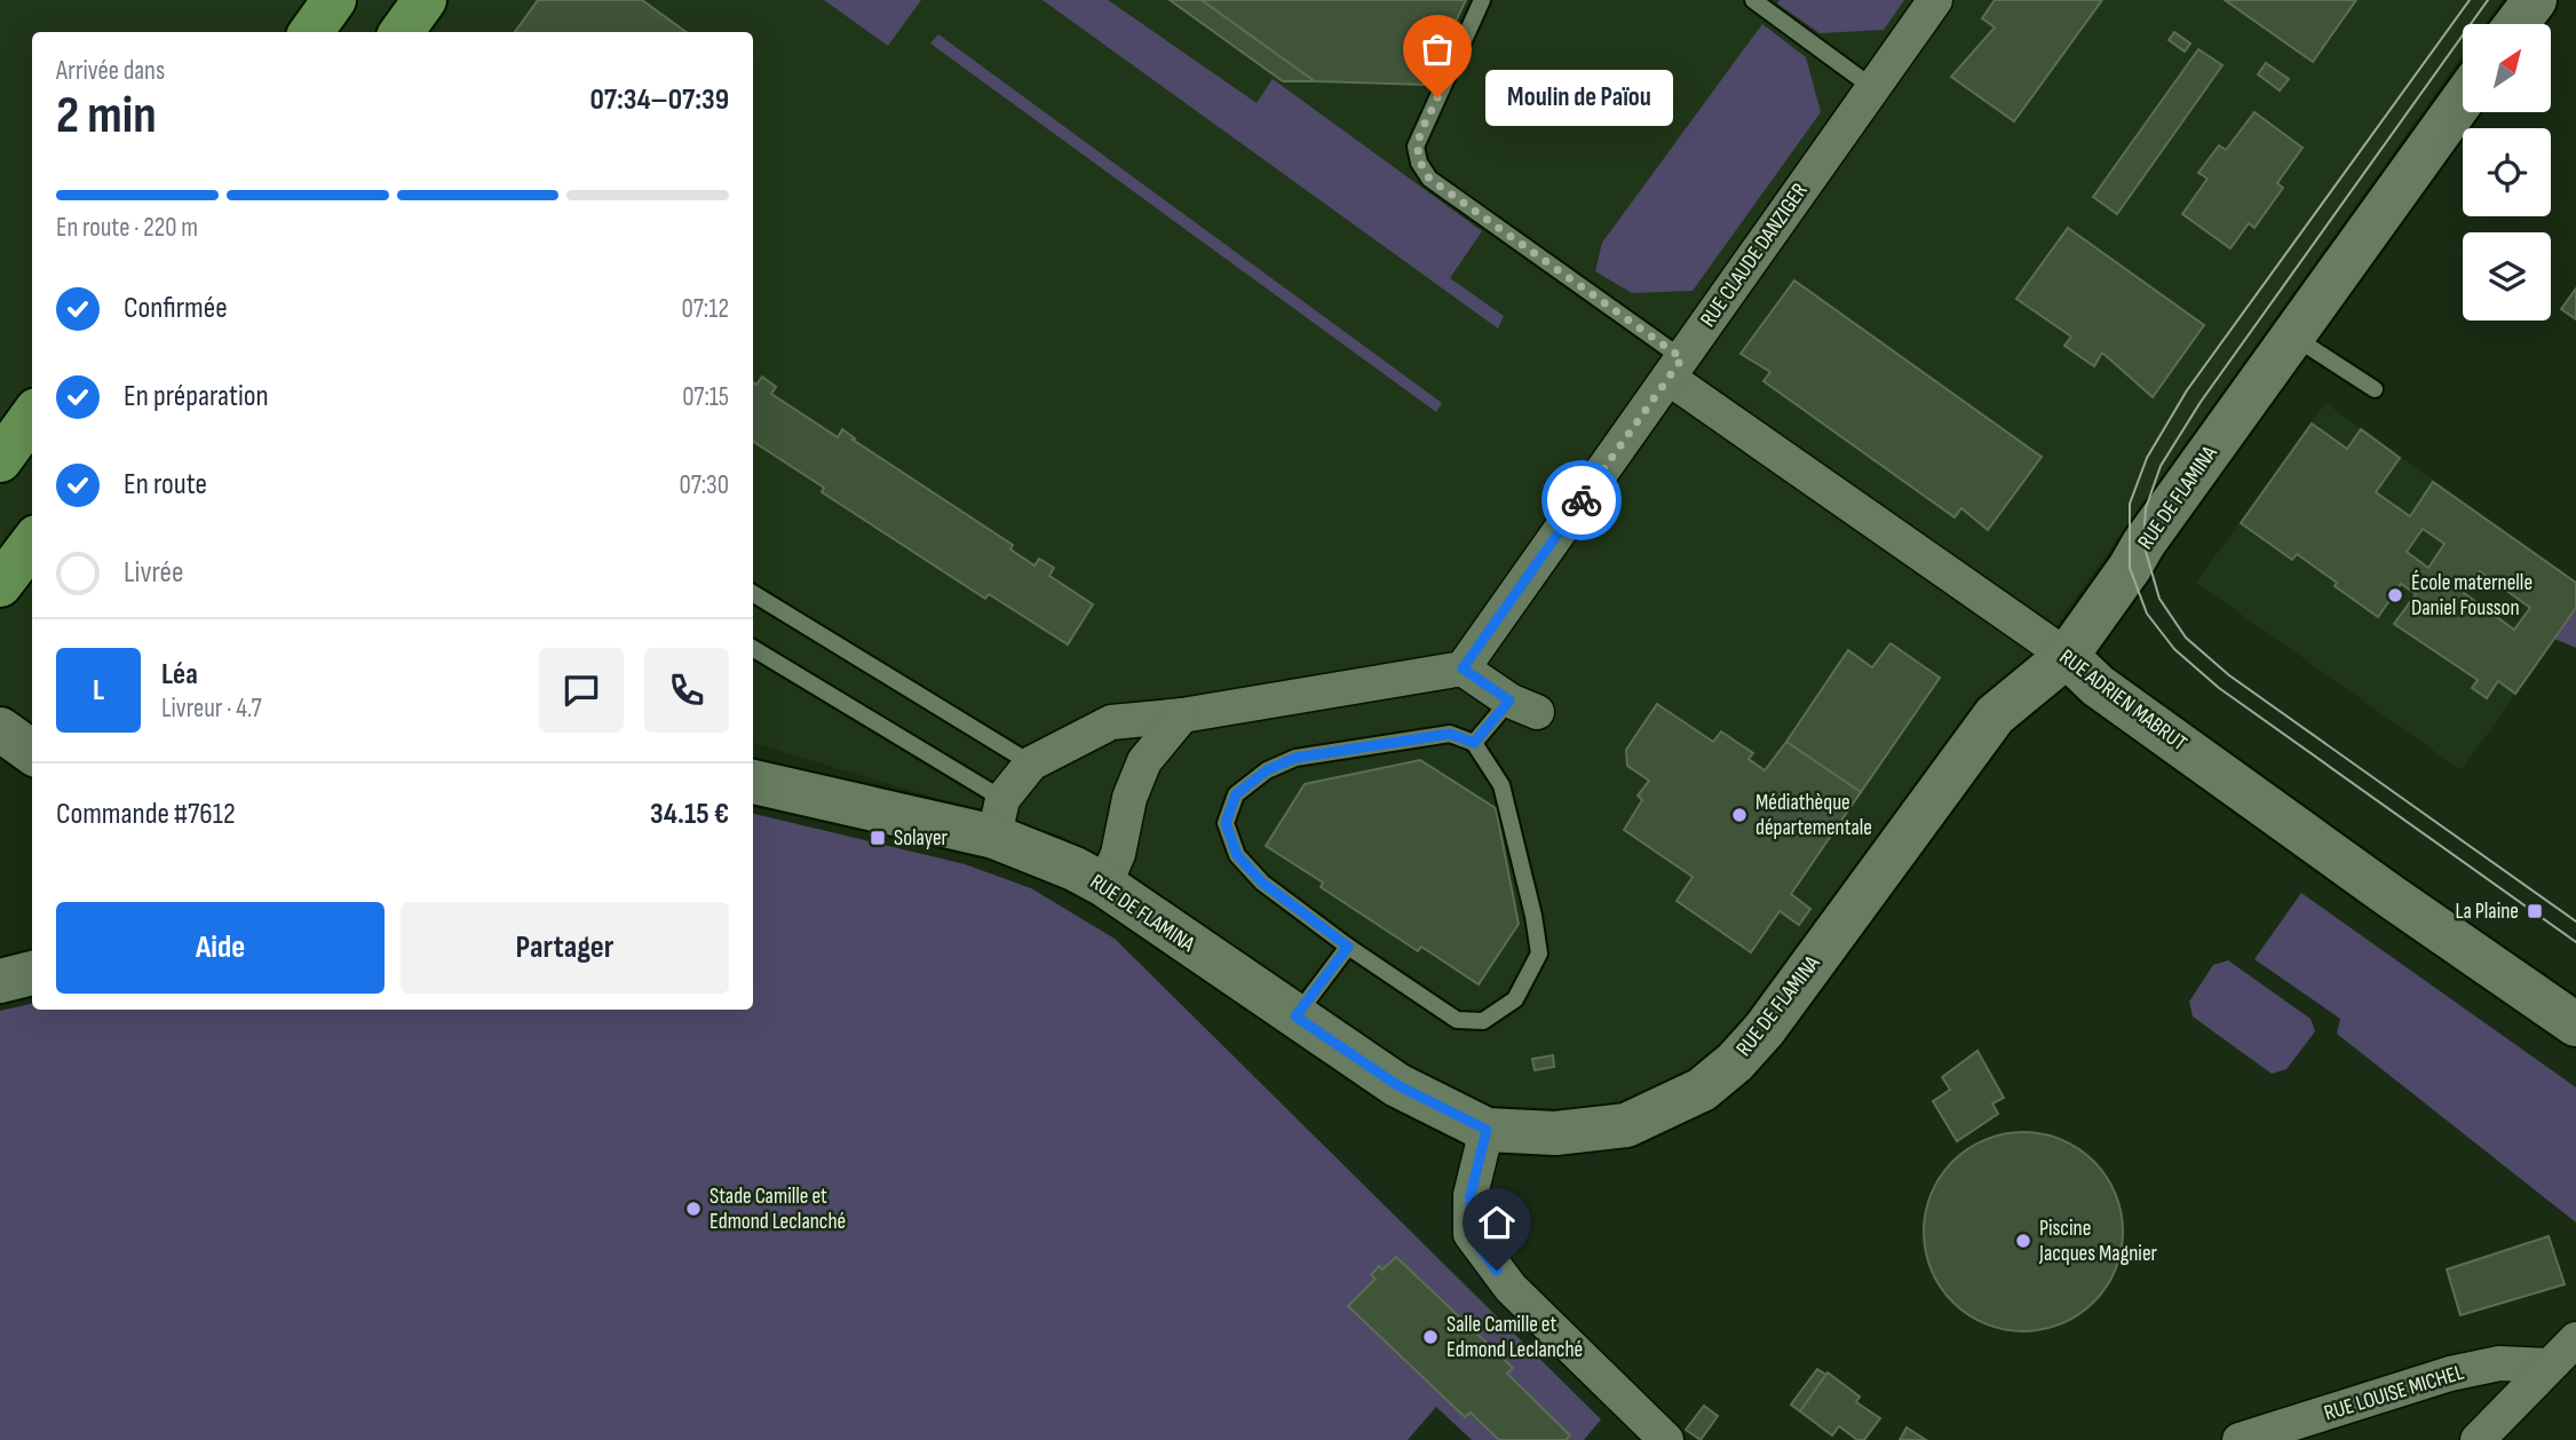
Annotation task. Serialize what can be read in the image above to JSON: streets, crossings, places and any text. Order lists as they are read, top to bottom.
{
  "streets": {
    "street": [
      "RUE CLAUDE DANZIGER",
      "RUE DE FLAMINA",
      "RUE ADRIEN MABRUT",
      "RUE LOUISE MICHEL"
    ]
  },
  "crossings": [
    ["RUE CLAUDE DANZIGER", "RUE ADRIEN MABRUT"],
    ["RUE DE FLAMINA", "RUE ADRIEN MABRUT"]
  ],
  "places": {
    "other": [
      "Moulin de Païou",
      "École maternelle Daniel Fousson",
      "Médiathèque départementale",
      "Stade Camille et Edmond Leclanché",
      "Piscine Jacques Magnier",
      "Salle Camille et Edmond Leclanché"
    ],
    "transit": ["Solayer", "La Plaine"]
  },
  "north": "top right",
  "page": {
    "heading": ["2 min", "Arrivée dans", "07:34–07:39"],
    "panel": [
      "Léa",
      "Livreur · 4.7",
      "Commande #7612",
      "34.15 €"
    ],
    "bubble": "Moulin de Païou",
    "bar": "En route · 220 m",
    "list": [
      ["Confirmée", "07:12"],
      ["En préparation", "07:15"],
      ["En route", "07:30"],
      "Livrée"
    ],
    "round": "L",
    "buttons": ["Aide", "Partager"]
  }
}
